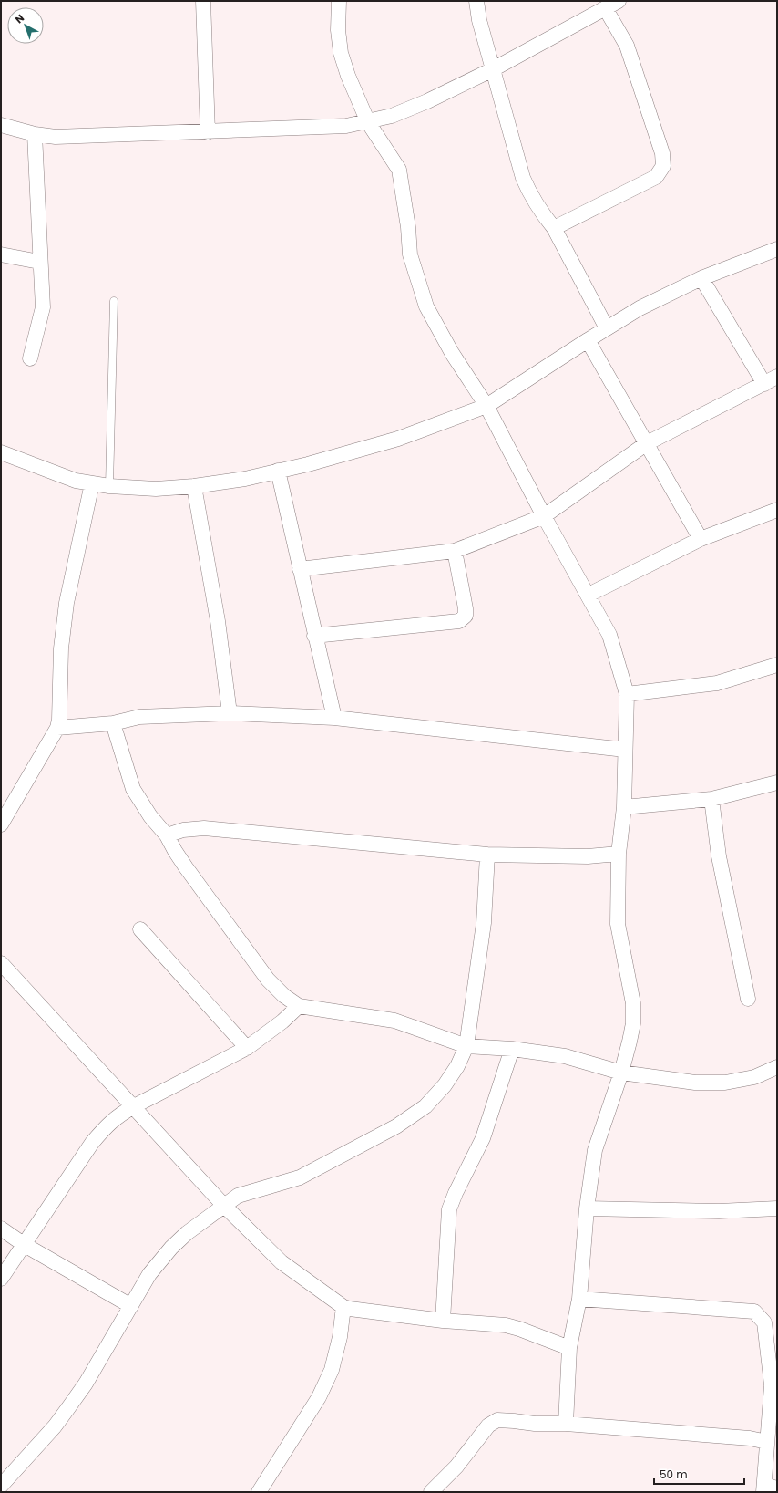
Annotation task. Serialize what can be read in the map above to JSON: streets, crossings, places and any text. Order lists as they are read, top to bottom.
{
  "scale_bar": "50 m",
  "north": "top left"
}
